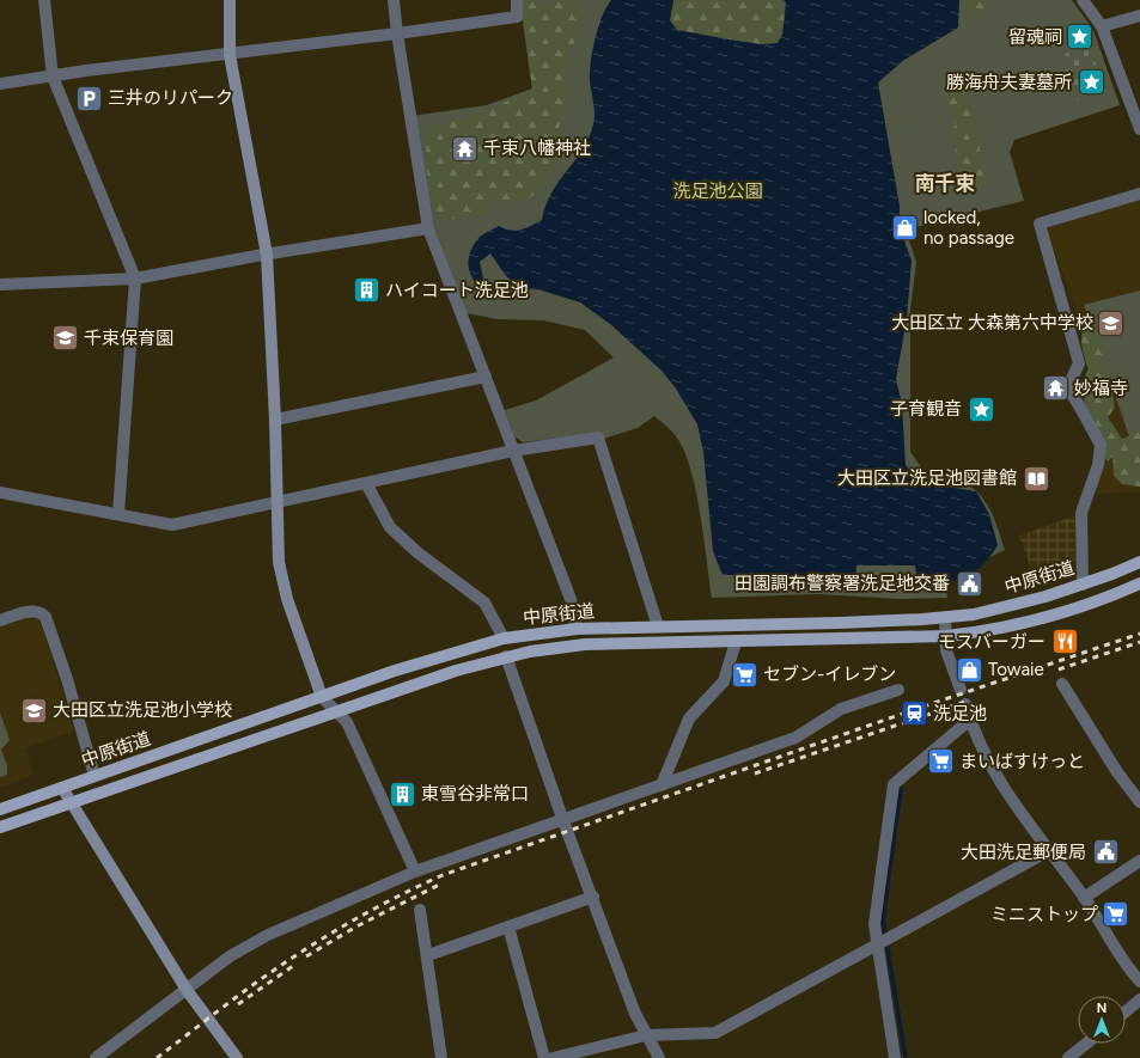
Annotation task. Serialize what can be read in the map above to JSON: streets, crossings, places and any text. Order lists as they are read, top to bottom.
{
  "streets": {
    "main road": ["中原街道"]
  },
  "districts": ["南千束"],
  "parks": ["洗足池公園"],
  "places": {
    "place": ["留魂祠", "勝海舟夫妻墓所", "子育観音"],
    "parking": ["三井のリパーク"],
    "temple": ["千束八幡神社", "妙福寺"],
    "shop": ["locked, no passage", "Towaie"],
    "building": ["ハイコート洗足池", "東雪谷非常口"],
    "school or university": ["大田区立 大森第六中学校", "千束保育園", "大田区立洗足池小学校"],
    "library": ["大田区立洗足池図書館"],
    "public building": ["田園調布警察署洗足地交番", "大田洗足郵便局"],
    "restaurant": ["モスバーガー"],
    "supermarket": ["セブン-イレブン", "まいばすけっと", "ミニストップ"],
    "station": ["洗足池"]
  },
  "north": "top"
}
